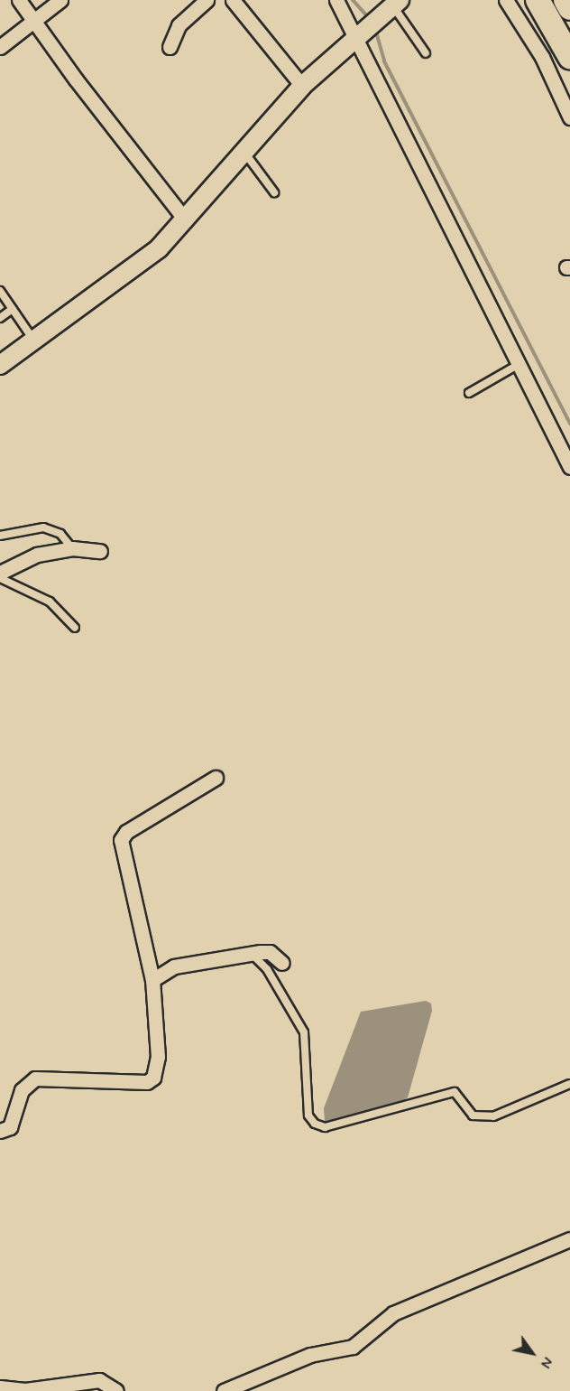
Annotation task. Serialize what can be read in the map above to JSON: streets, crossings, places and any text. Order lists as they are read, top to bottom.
{
  "north": "bottom right"
}
